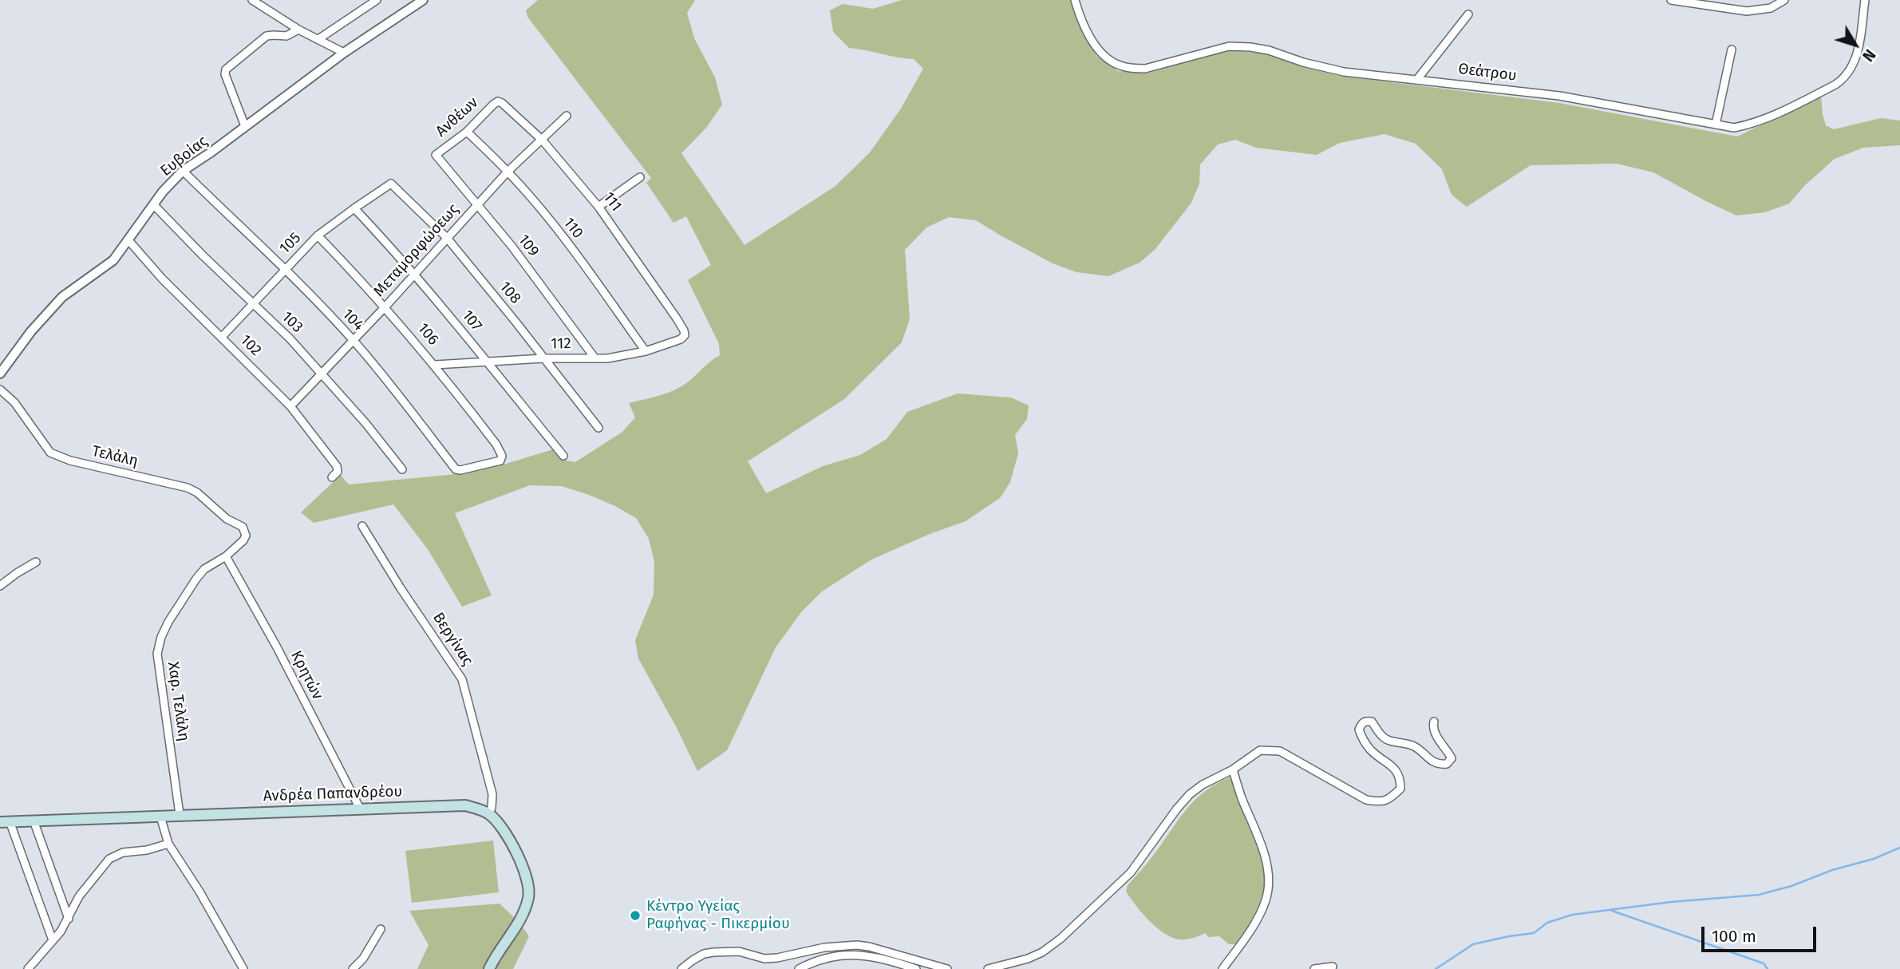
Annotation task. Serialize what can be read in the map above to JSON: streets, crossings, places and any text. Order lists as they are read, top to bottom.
{
  "streets": {
    "main road": ["Ανδρέα Παπανδρέου"],
    "street": [
      "Θεάτρου",
      "Ανθέων",
      "Ευβοίας",
      "111",
      "110",
      "105",
      "109",
      "Μεταμορφώσεως",
      "108",
      "104",
      "107",
      "103",
      "106",
      "112",
      "102",
      "Τελάλη",
      "Βεργίνας",
      "Κρητών",
      "Χαρ. Τελάλη"
    ]
  },
  "crossings": [
    ["Ανθέων", "111"],
    ["Ανθέων", "110"],
    ["Ανθέων", "109"],
    ["Ευβοίας", "104"],
    ["Ευβοίας", "103"],
    ["Ευβοίας", "102"],
    ["111", "Μεταμορφώσεως"],
    ["111", "112"],
    ["110", "Μεταμορφώσεως"],
    ["110", "112"],
    ["105", "108"],
    ["105", "104"],
    ["105", "107"],
    ["105", "103"],
    ["105", "106"],
    ["105", "102"],
    ["109", "Μεταμορφώσεως"],
    ["109", "112"],
    ["Μεταμορφώσεως", "108"],
    ["Μεταμορφώσεως", "104"],
    ["Μεταμορφώσεως", "107"],
    ["Μεταμορφώσεως", "103"],
    ["Μεταμορφώσεως", "106"],
    ["Μεταμορφώσεως", "102"],
    ["108", "112"],
    ["104", "106"],
    ["107", "112"],
    ["106", "112"],
    ["Τελάλη", "Χαρ. Τελάλη"],
    ["Βεργίνας", "Ανδρέα Παπανδρέου"],
    ["Κρητών", "Χαρ. Τελάλη"],
    ["Κρητών", "Ανδρέα Παπανδρέου"],
    ["Χαρ. Τελάλη", "Ανδρέα Παπανδρέου"]
  ],
  "places": ["Κέντρο Υγείας Ραφήνας - Πικερμίου"],
  "scale_bar": "100 m",
  "north": "bottom right"
}
